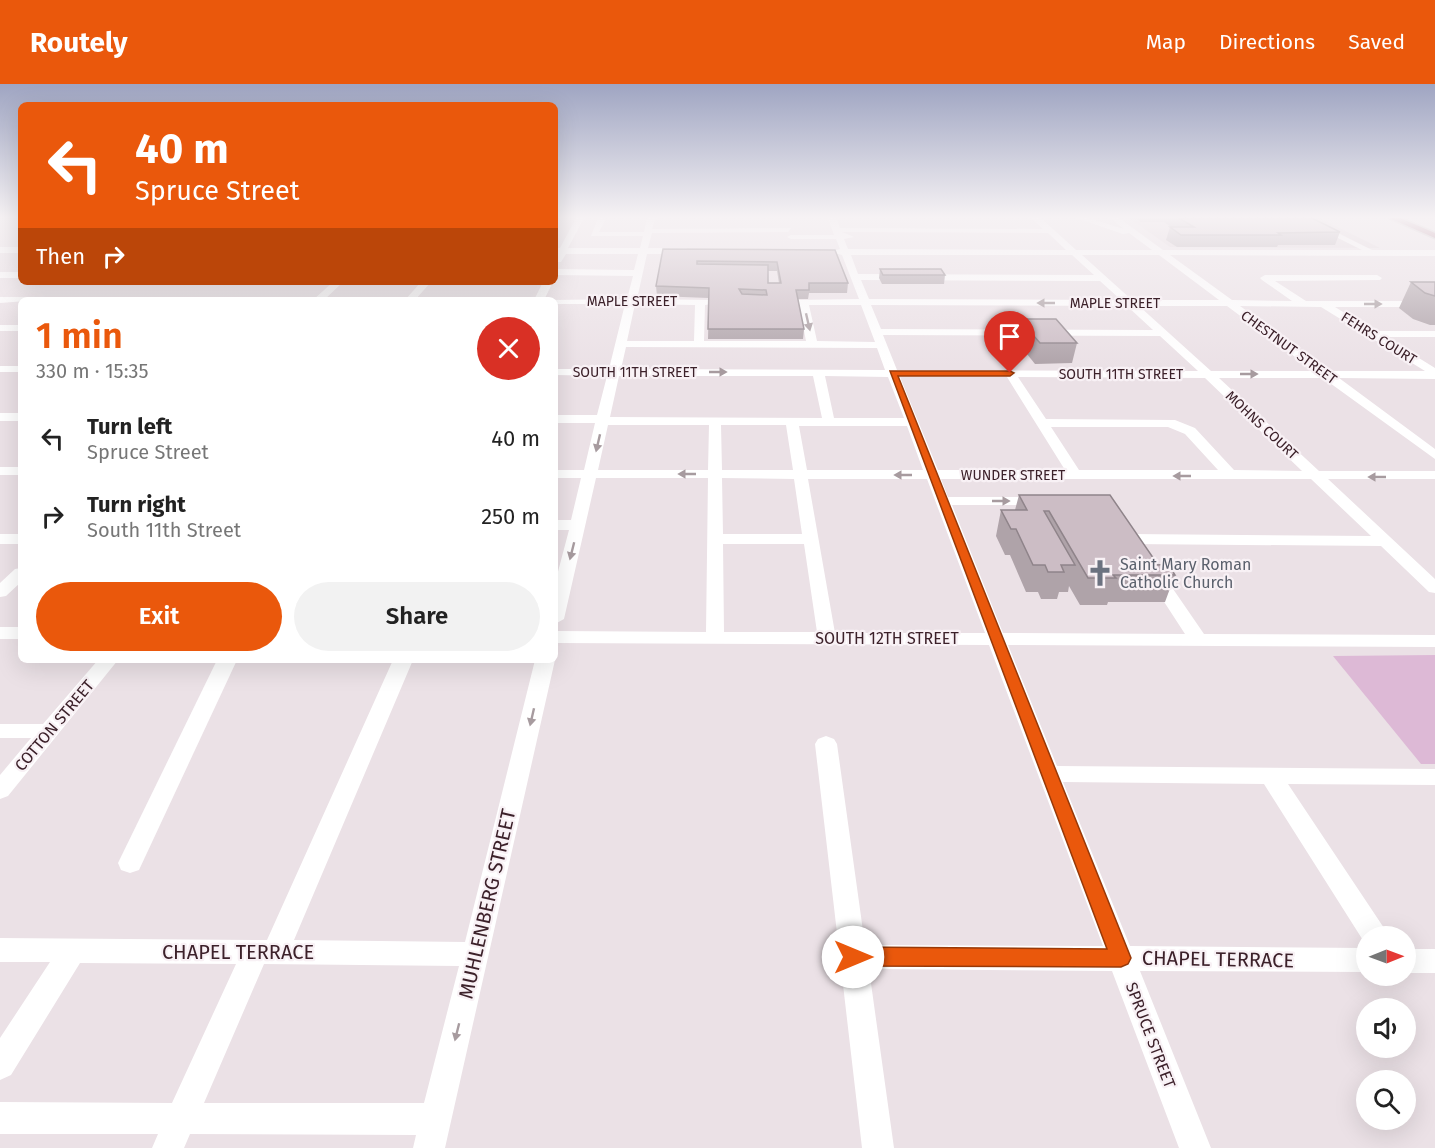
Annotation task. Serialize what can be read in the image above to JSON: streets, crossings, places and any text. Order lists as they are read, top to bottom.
{
  "streets": {
    "street": [
      "MAPLE STREET",
      "FEHRS COURT",
      "CHESTNUT STREET",
      "SOUTH 11TH STREET",
      "MOHNS COURT",
      "WUNDER STREET",
      "SOUTH 12TH STREET",
      "COTTON STREET",
      "MUHLENBERG STREET",
      "CHAPEL TERRACE",
      "SPRUCE STREET"
    ]
  },
  "crossings": [
    ["MAPLE STREET", "FEHRS COURT"],
    ["MAPLE STREET", "CHESTNUT STREET"],
    ["MAPLE STREET", "MOHNS COURT"],
    ["MAPLE STREET", "SPRUCE STREET"],
    ["FEHRS COURT", "SOUTH 11TH STREET"],
    ["CHESTNUT STREET", "SOUTH 11TH STREET"],
    ["SOUTH 11TH STREET", "MOHNS COURT"],
    ["SOUTH 11TH STREET", "SPRUCE STREET"],
    ["MOHNS COURT", "WUNDER STREET"],
    ["WUNDER STREET", "SPRUCE STREET"],
    ["SOUTH 12TH STREET", "SPRUCE STREET"],
    ["MUHLENBERG STREET", "CHAPEL TERRACE"],
    ["CHAPEL TERRACE", "SPRUCE STREET"]
  ],
  "one_way": ["MUHLENBERG STREET"],
  "places": {
    "church": ["Saint Mary Roman Catholic Church"]
  },
  "north": "right",
  "page": {
    "header": "Routely",
    "nav": ["Map", "Directions", "Saved"],
    "turn": ["40 m", "Spruce Street"],
    "then": "Then",
    "heading": ["1 min", "330 m · 15:35"],
    "list": [
      {
        "name": "Turn left",
        "note": "Spruce Street",
        "value": "40 m"
      },
      {
        "name": "Turn right",
        "note": "South 11th Street",
        "value": "250 m"
      }
    ],
    "buttons": ["Exit", "Share"]
  }
}
